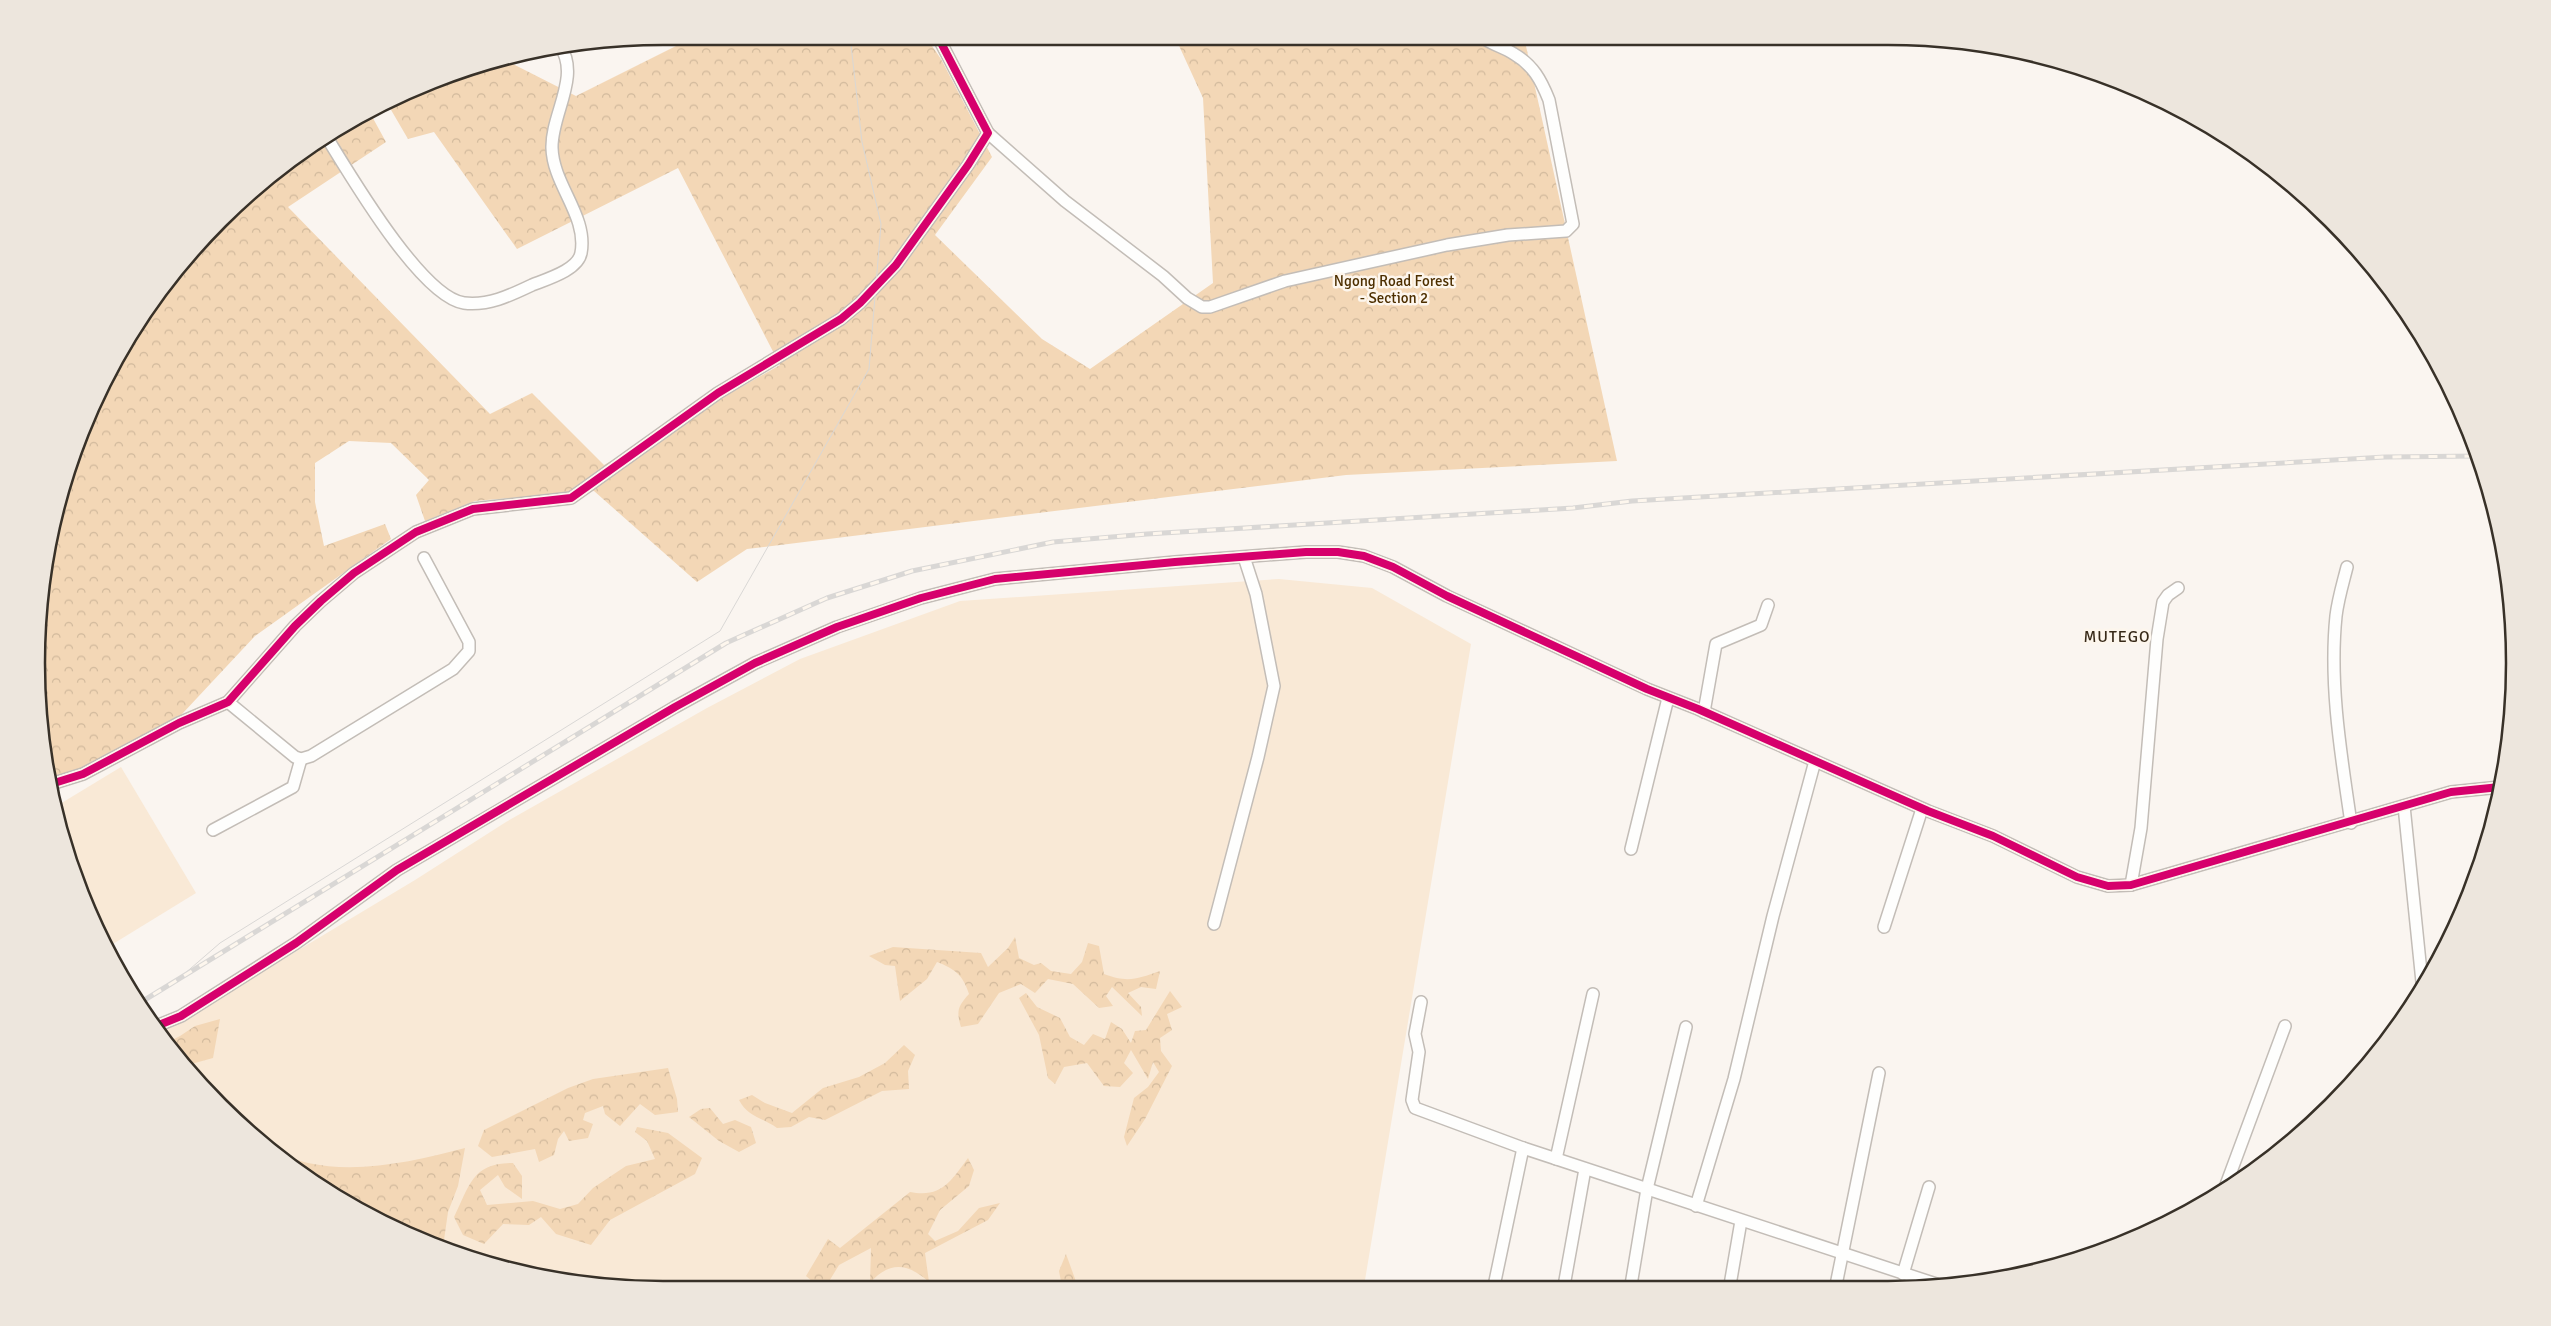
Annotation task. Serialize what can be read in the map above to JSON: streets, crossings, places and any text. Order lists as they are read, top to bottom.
{
  "districts": ["MUTEGO"],
  "parks": ["Ngong Road Forest - Section 2"]
}
